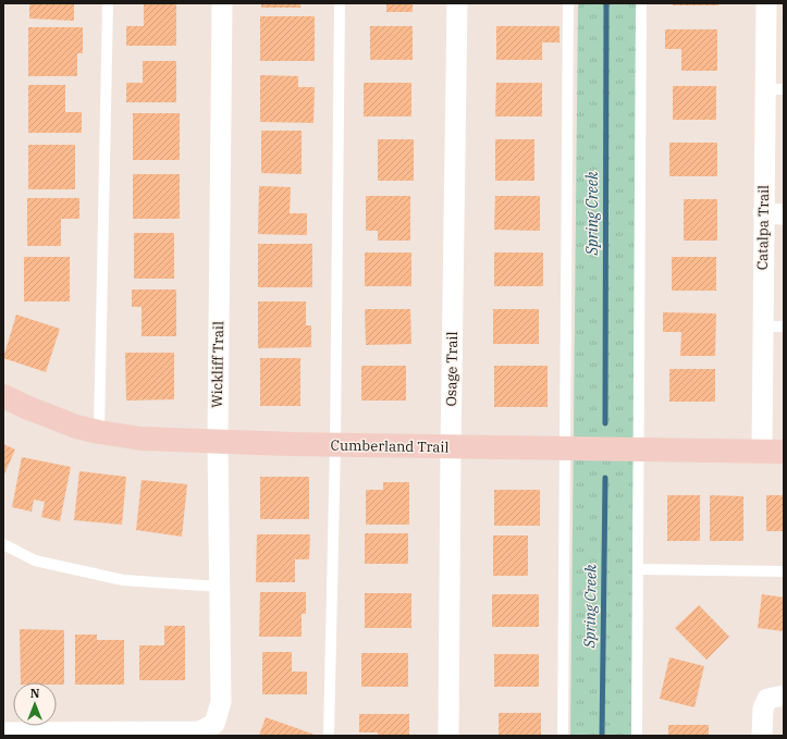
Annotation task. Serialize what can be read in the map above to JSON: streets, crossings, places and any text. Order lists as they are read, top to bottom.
{
  "streets": {
    "street": [
      "Catalpa Trail",
      "Wickliff Trail",
      "Osage Trail",
      "Cumberland Trail"
    ]
  },
  "crossings": [
    ["Catalpa Trail", "Cumberland Trail"],
    ["Wickliff Trail", "Cumberland Trail"],
    ["Osage Trail", "Cumberland Trail"]
  ],
  "water": ["Spring Creek"],
  "north": "top"
}
